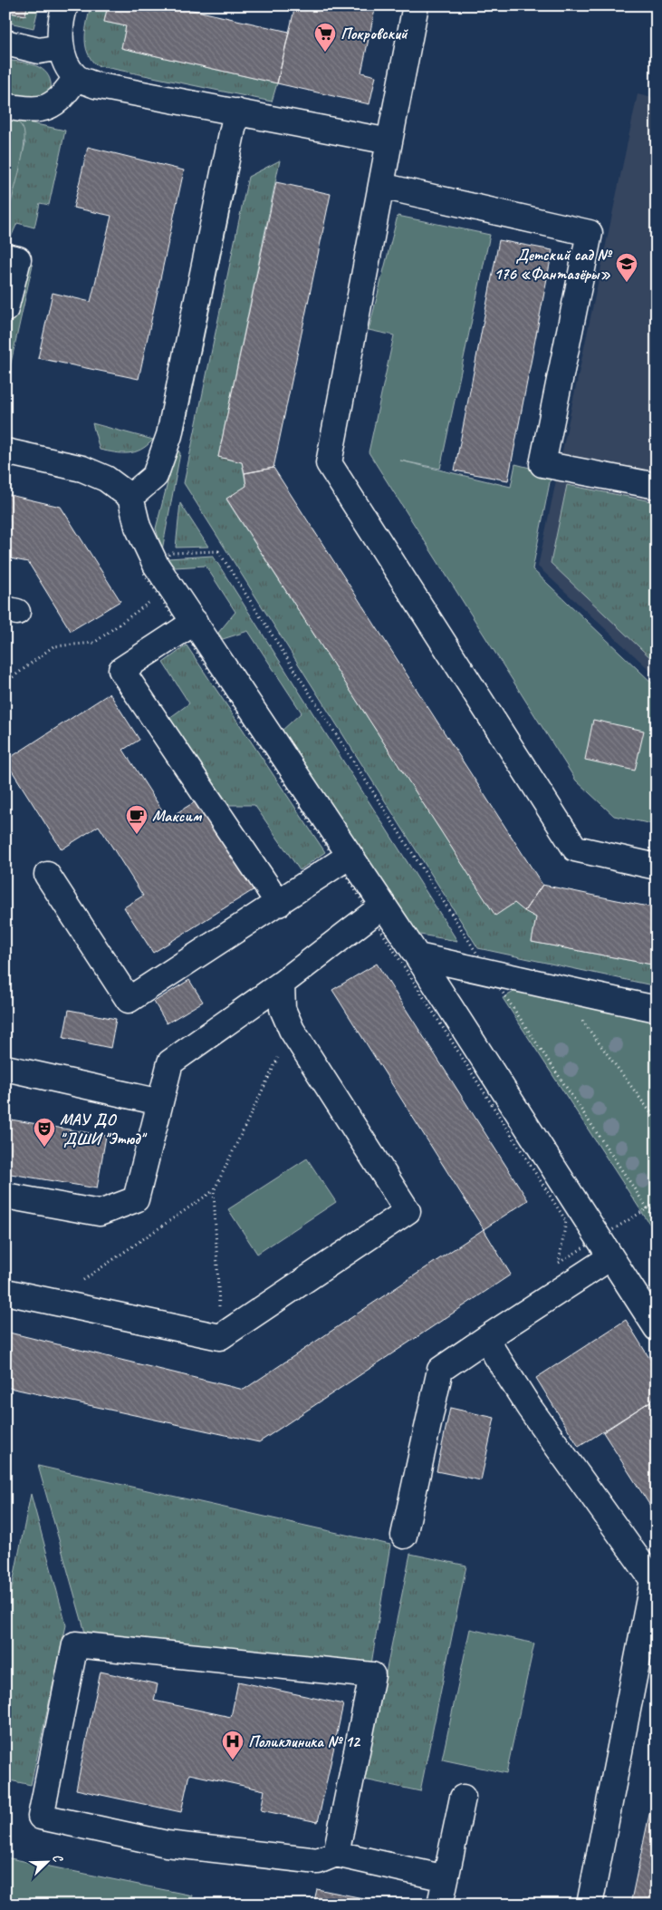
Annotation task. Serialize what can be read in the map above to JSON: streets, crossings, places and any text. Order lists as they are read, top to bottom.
{
  "places": {
    "supermarket": ["Покровский"],
    "school or university": ["Детский сад № 176 «Фантазёры»"],
    "cafe": ["Максим"],
    "theatre": ["МАУ ДО \"ДШИ \"Этюд\""],
    "hospital": ["Поликлиника № 12"]
  },
  "north": "top right"
}
